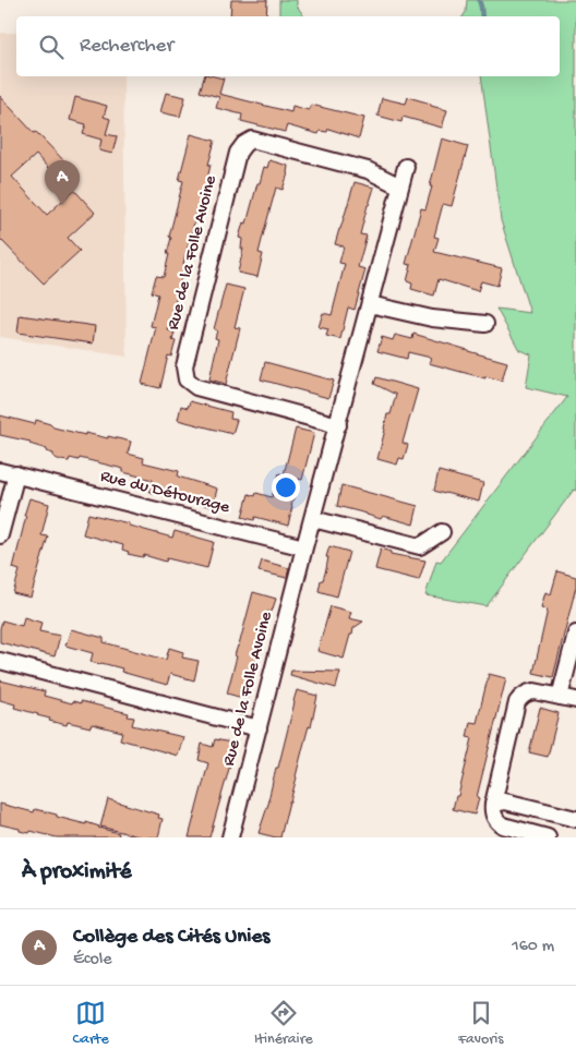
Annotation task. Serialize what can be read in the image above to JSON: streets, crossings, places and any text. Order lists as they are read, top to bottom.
{
  "streets": {
    "street": ["Rue de la Folle Avoine", "Rue du Détourage"]
  },
  "crossings": [
    ["Rue de la Folle Avoine", "Rue du Détourage"]
  ],
  "page": {
    "search": "Rechercher",
    "pins": "A",
    "heading": "À proximité",
    "list": [
      {
        "mark": "A",
        "name": "Collège des Cités Unies",
        "note": "École",
        "value": "160 m"
      }
    ],
    "nav": ["Carte", "Itinéraire", "Favoris"]
  }
}
